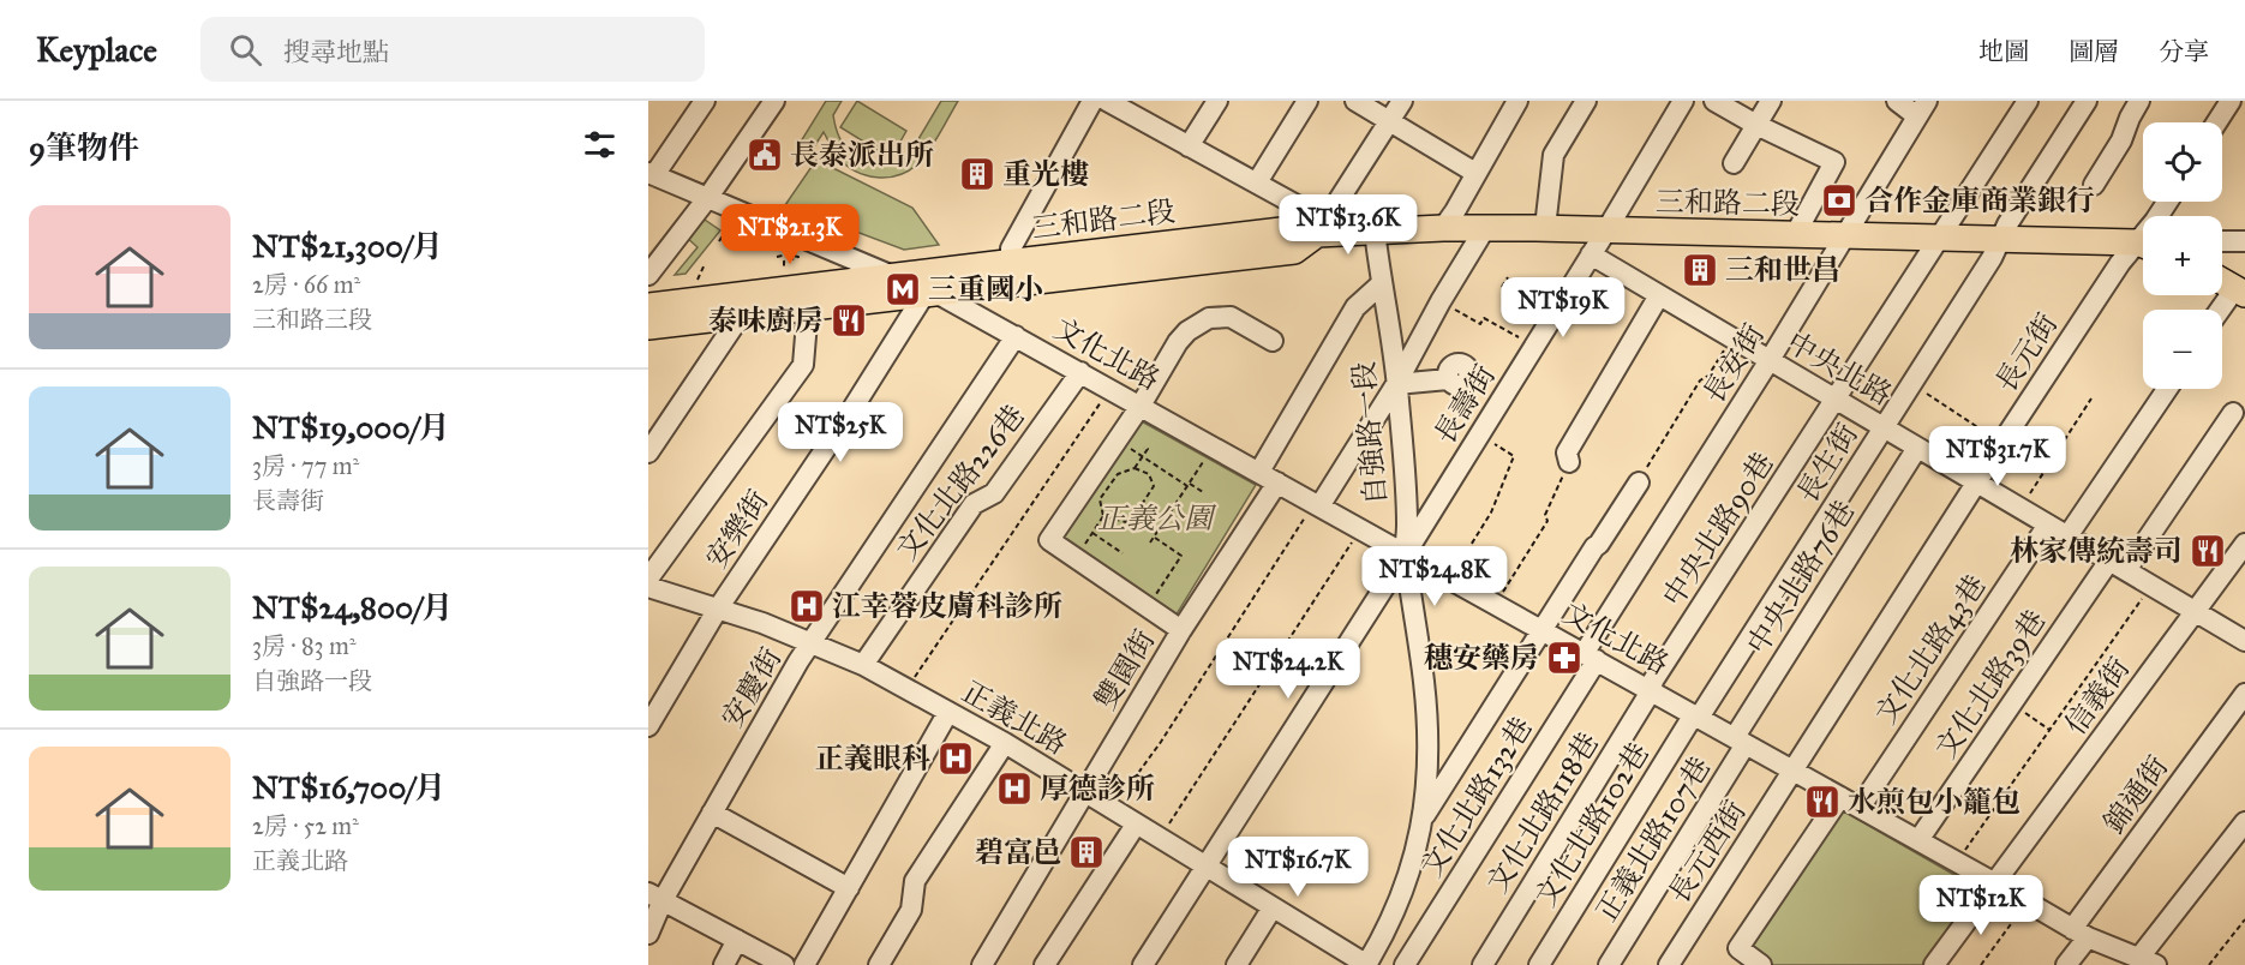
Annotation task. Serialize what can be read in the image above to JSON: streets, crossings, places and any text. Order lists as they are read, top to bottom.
{
  "streets": {
    "main road": ["三和路二段"],
    "street": [
      "長元街",
      "文化北路",
      "長安街",
      "中央北路",
      "長壽街",
      "自強路一段",
      "長生街",
      "文化北路226巷",
      "安樂街",
      "中央北路90巷",
      "中央北路76巷",
      "文化北路43巷",
      "雙園街",
      "文化北路39巷",
      "安慶街",
      "信義街",
      "正義北路",
      "錦通街",
      "文化北路132巷",
      "文化北路118巷",
      "文化北路102巷",
      "正義北路107巷",
      "長元西街"
    ]
  },
  "crossings": [
    ["三和路二段", "文化北路"],
    ["三和路二段", "長安街"],
    ["三和路二段", "長壽街"],
    ["三和路二段", "自強路一段"],
    ["三和路二段", "長生街"],
    ["三和路二段", "安樂街"],
    ["三和路二段", "中央北路90巷"],
    ["長元街", "文化北路"],
    ["長元街", "中央北路"],
    ["長元街", "長元西街"],
    ["文化北路", "長安街"],
    ["文化北路", "長壽街"],
    ["文化北路", "自強路一段"],
    ["文化北路", "長生街"],
    ["文化北路", "文化北路226巷"],
    ["文化北路", "安樂街"],
    ["文化北路", "中央北路90巷"],
    ["文化北路", "中央北路76巷"],
    ["文化北路", "文化北路43巷"],
    ["文化北路", "雙園街"],
    ["文化北路", "文化北路39巷"],
    ["文化北路", "安慶街"],
    ["文化北路", "信義街"],
    ["文化北路", "錦通街"],
    ["文化北路", "文化北路132巷"],
    ["文化北路", "文化北路118巷"],
    ["文化北路", "文化北路102巷"],
    ["文化北路", "正義北路107巷"],
    ["文化北路", "長元西街"],
    ["長安街", "中央北路"],
    ["長安街", "文化北路132巷"],
    ["中央北路", "長壽街"],
    ["中央北路", "長生街"],
    ["中央北路", "中央北路90巷"],
    ["中央北路", "中央北路76巷"],
    ["中央北路", "文化北路43巷"],
    ["中央北路", "文化北路39巷"],
    ["中央北路", "信義街"],
    ["長壽街", "自強路一段"],
    ["長壽街", "正義北路"],
    ["自強路一段", "正義北路"],
    ["長生街", "文化北路102巷"],
    ["文化北路226巷", "正義北路"],
    ["安樂街", "正義北路"],
    ["中央北路90巷", "文化北路118巷"],
    ["中央北路76巷", "正義北路107巷"],
    ["雙園街", "正義北路"],
    ["安慶街", "正義北路"]
  ],
  "parks": ["正義公園"],
  "places": {
    "public building": ["長泰派出所"],
    "building": ["重光樓", "三和世昌", "碧富邑"],
    "bank": ["合作金庫商業銀行"],
    "metro station": ["三重國小"],
    "restaurant": ["泰味廚房", "林家傳統壽司", "水煎包小籠包"],
    "hospital": ["江幸蓉皮膚科診所", "正義眼科", "厚德診所"],
    "pharmacy": ["穗安藥房"]
  },
  "page": {
    "header": "Keyplace",
    "search": "搜尋地點",
    "nav": ["地圖", "圖層", "分享"],
    "heading": "9筆物件",
    "map_buttons": ["+", "−"],
    "list": [
      {
        "name": "NT$21,300/月",
        "note": "2房 · 66 m² · 三和路三段"
      },
      {
        "name": "NT$19,000/月",
        "note": "3房 · 77 m² · 長壽街"
      },
      {
        "name": "NT$24,800/月",
        "note": "3房 · 83 m² · 自強路一段"
      },
      {
        "name": "NT$16,700/月",
        "note": "2房 · 52 m² · 正義北路"
      }
    ],
    "price": [
      "NT$13.6K",
      "NT$21.3K",
      "NT$19K",
      "NT$25K",
      "NT$31.7K",
      "NT$24.8K",
      "NT$24.2K",
      "NT$16.7K",
      "NT$12K"
    ]
  }
}
